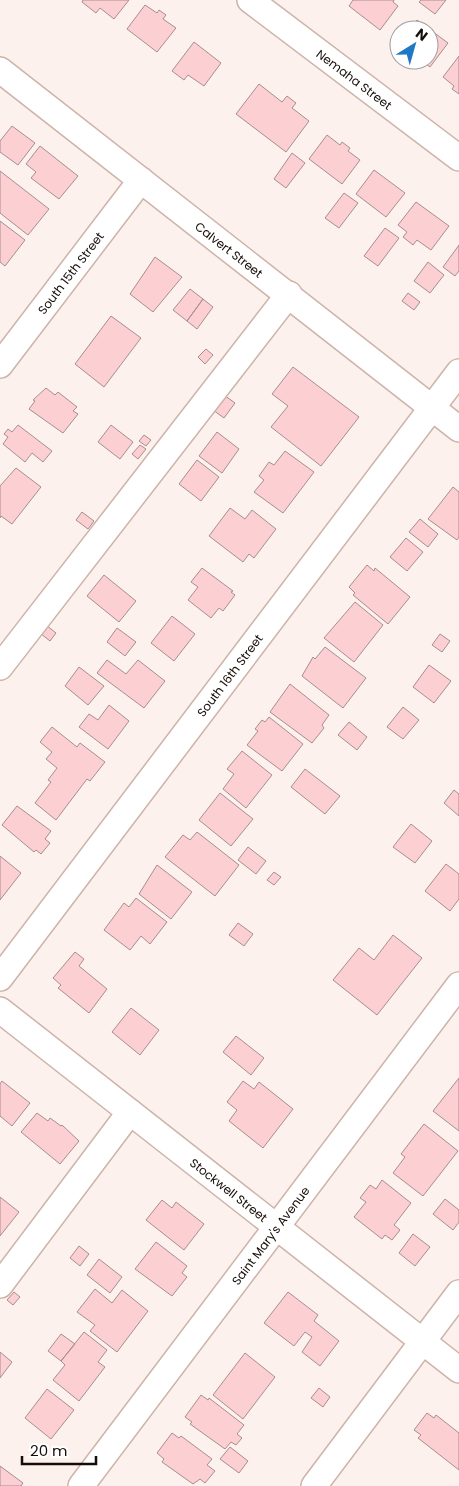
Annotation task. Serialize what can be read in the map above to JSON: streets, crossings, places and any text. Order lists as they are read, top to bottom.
{
  "streets": {
    "street": [
      "Nemaha Street",
      "Calvert Street",
      "South 15th Street",
      "South 16th Street",
      "Stockwell Street",
      "Saint Mary's Avenue"
    ]
  },
  "crossings": [
    ["Calvert Street", "South 15th Street"],
    ["Calvert Street", "South 16th Street"],
    ["Stockwell Street", "Saint Mary's Avenue"]
  ],
  "scale_bar": "20 m",
  "north": "top right"
}
